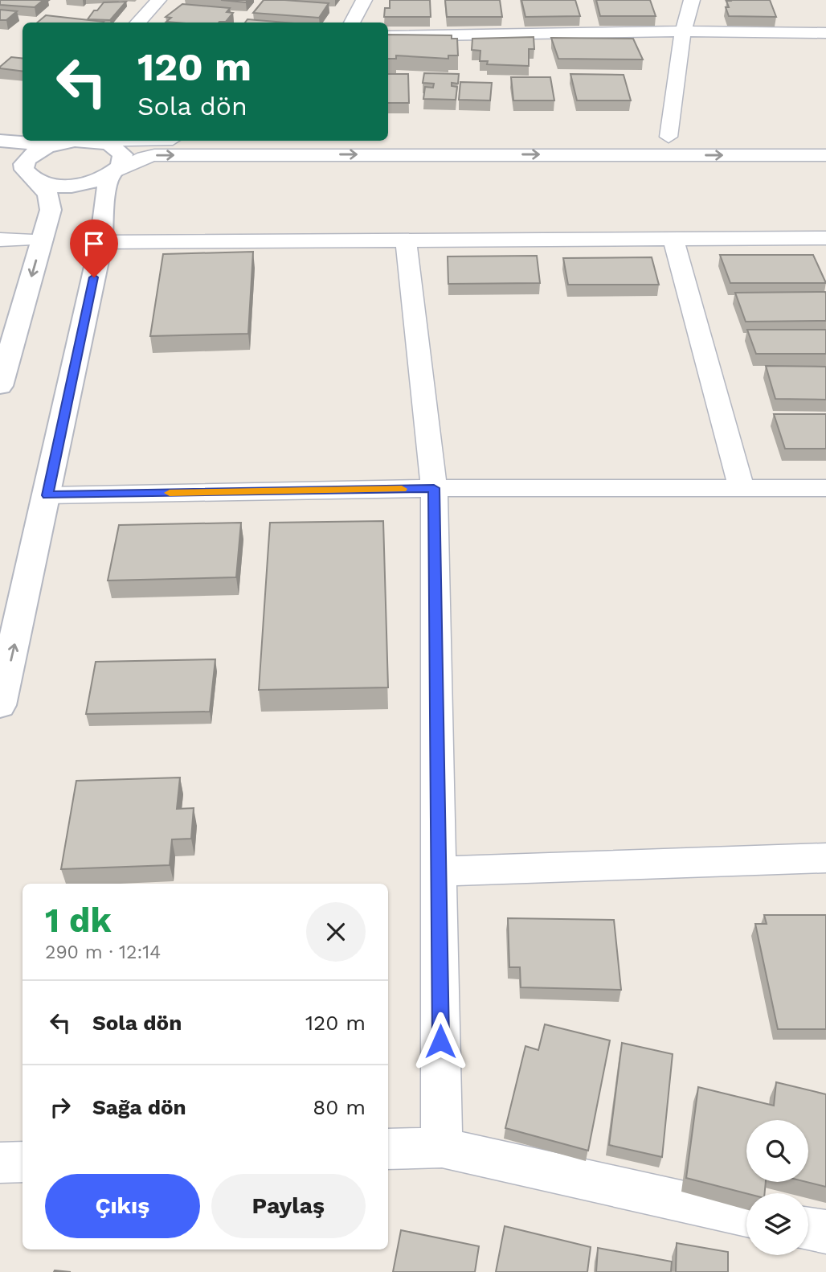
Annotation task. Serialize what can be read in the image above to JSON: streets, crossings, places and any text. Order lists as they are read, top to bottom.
{
  "page": {
    "turn": ["120 m", "Sola dön"],
    "heading": ["1 dk", "290 m · 12:14"],
    "list": [
      {
        "name": "Sola dön",
        "value": "120 m"
      },
      {
        "name": "Sağa dön",
        "value": "80 m"
      }
    ],
    "buttons": ["Çıkış", "Paylaş"]
  }
}
